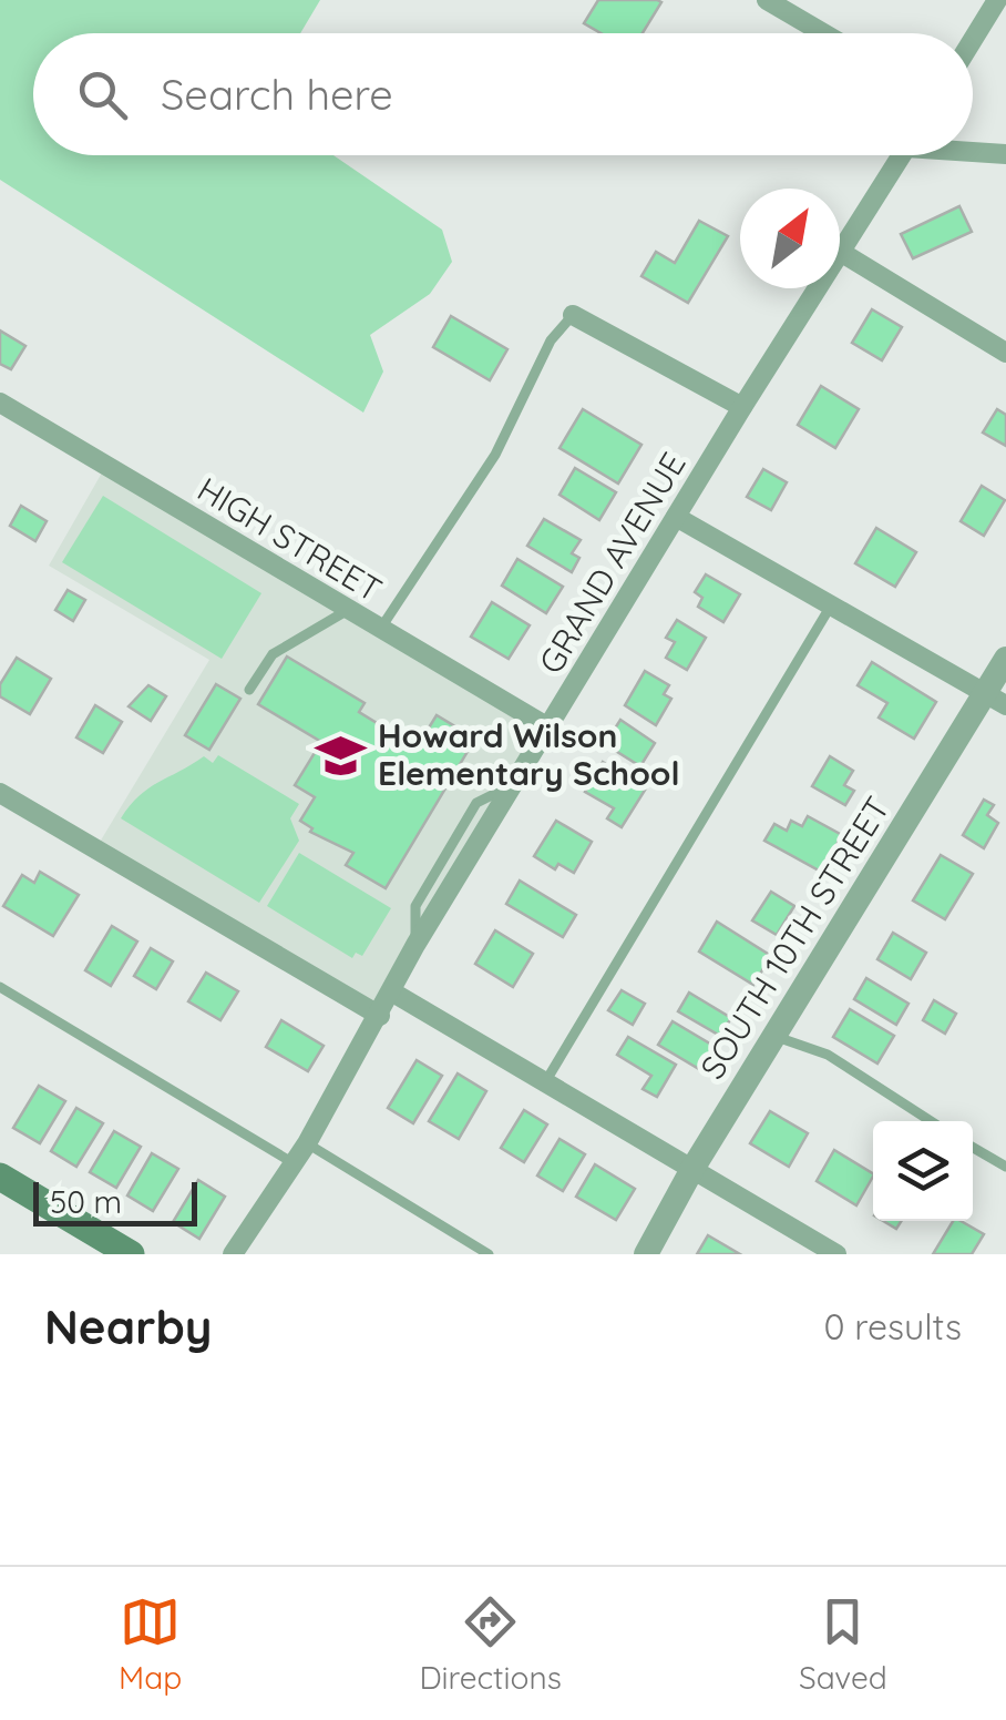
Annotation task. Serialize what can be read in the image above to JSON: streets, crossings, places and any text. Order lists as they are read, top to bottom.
{
  "streets": {
    "street": ["HIGH STREET", "GRAND AVENUE", "SOUTH 10TH STREET"]
  },
  "crossings": [
    ["HIGH STREET", "GRAND AVENUE"]
  ],
  "places": {
    "school or university": ["Howard Wilson Elementary School"]
  },
  "scale_bar": "50 m",
  "north": "top right",
  "page": {
    "search": "Search here",
    "scale": "50 m",
    "heading": ["Nearby", "0 results"],
    "nav": ["Map", "Directions", "Saved"]
  }
}
